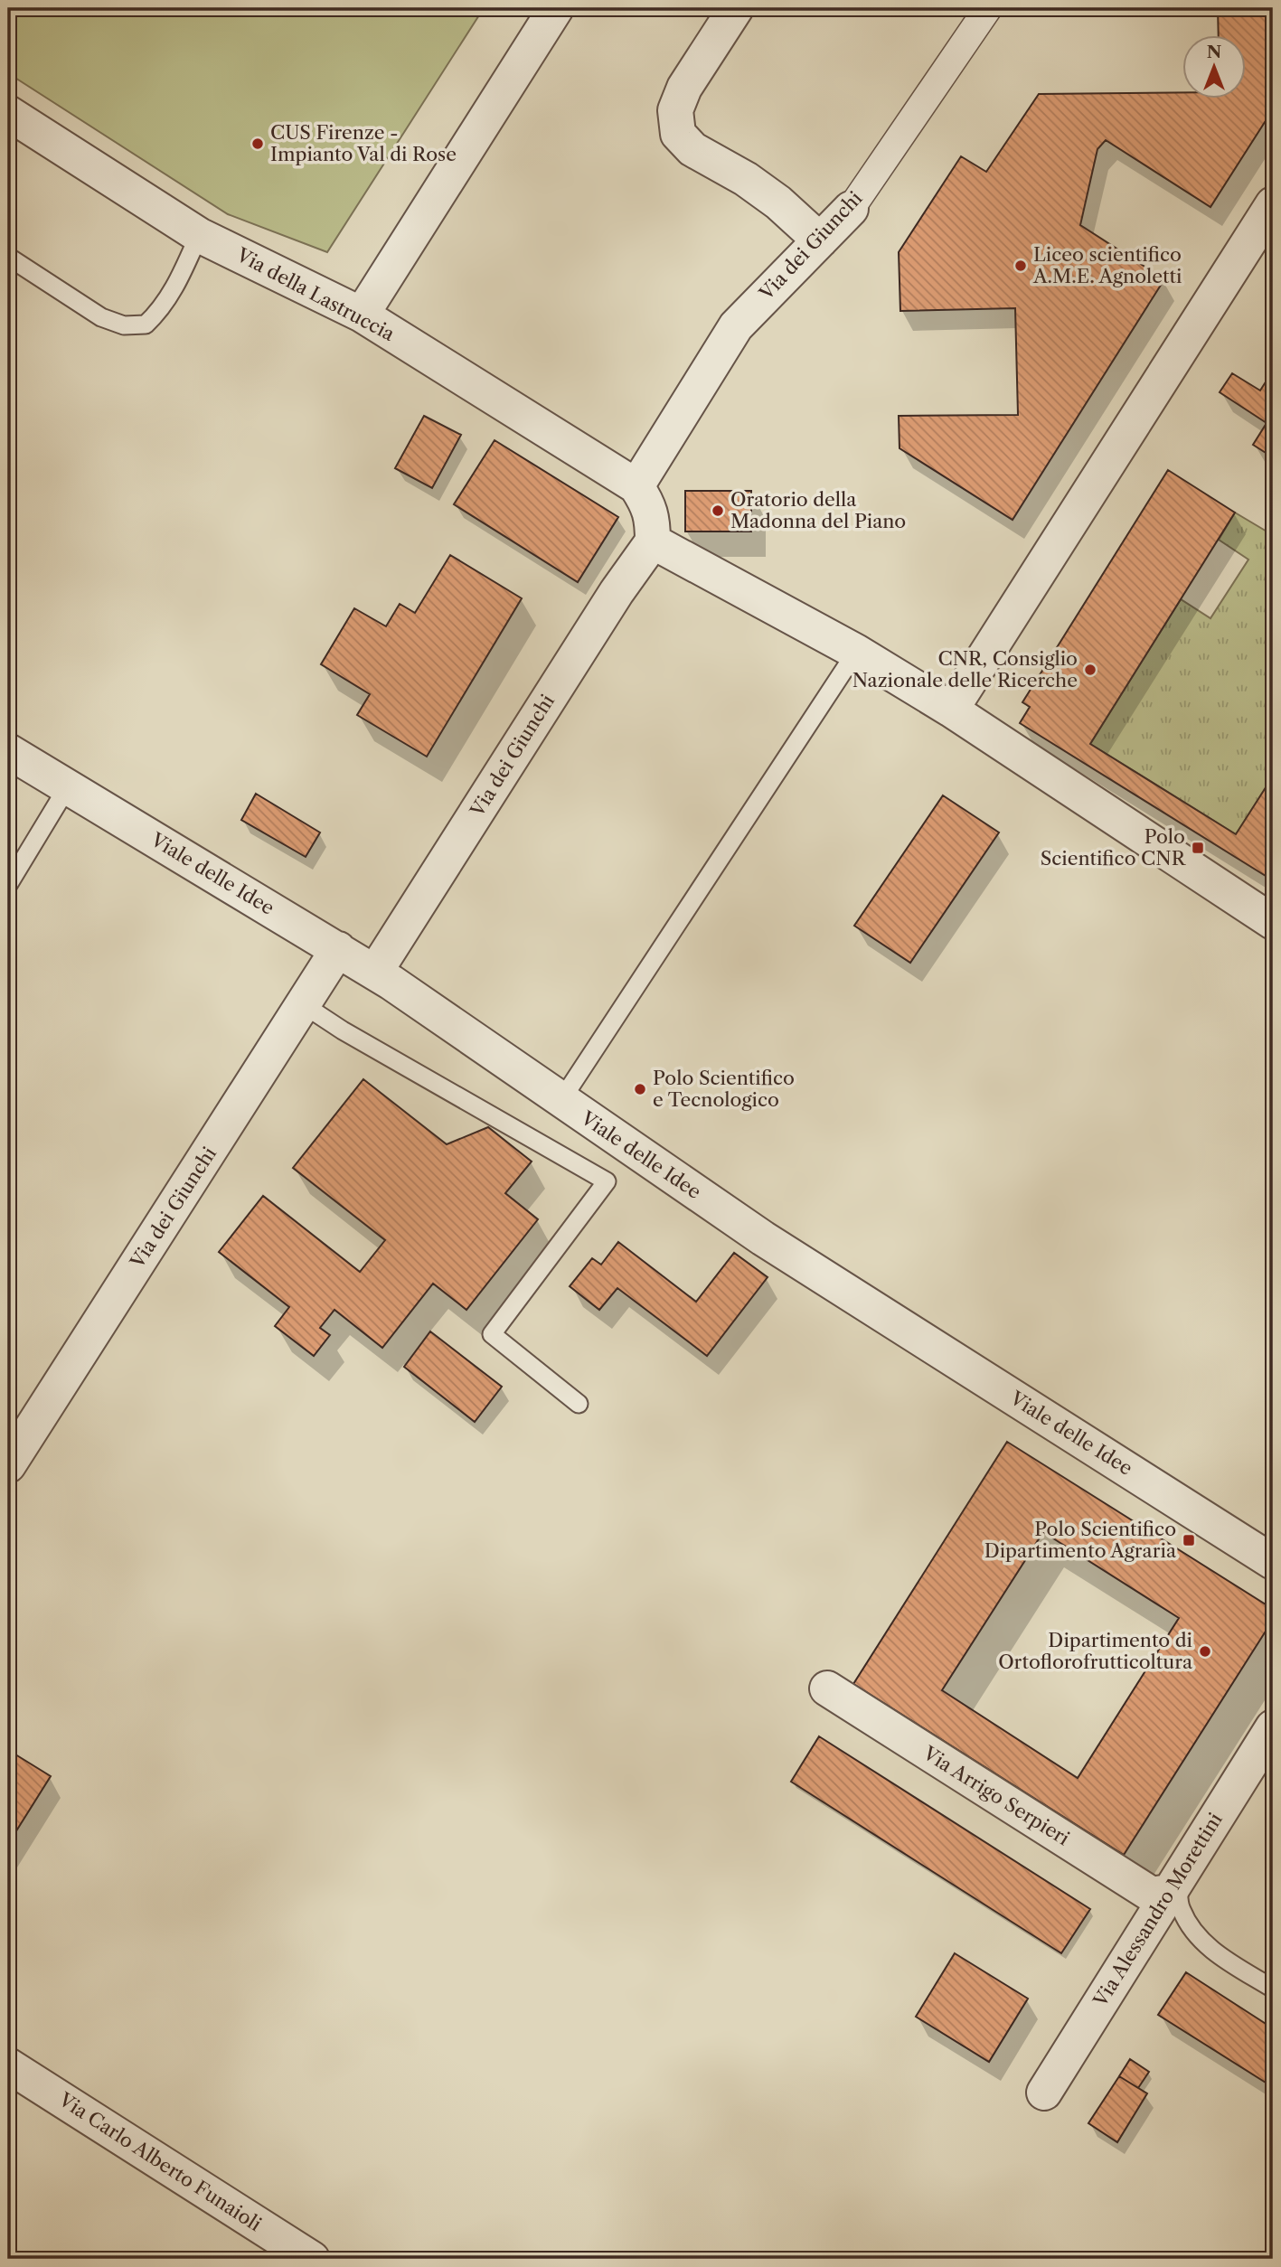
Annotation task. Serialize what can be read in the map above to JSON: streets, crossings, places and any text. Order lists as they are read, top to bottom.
{
  "streets": {
    "street": [
      "Via dei Giunchi",
      "Via della Lastruccia",
      "Viale delle Idee",
      "Via Arrigo Serpieri",
      "Via Alessandro Morettini",
      "Via Carlo Alberto Funaioli"
    ]
  },
  "crossings": [
    ["Via dei Giunchi", "Via della Lastruccia"],
    ["Via dei Giunchi", "Viale delle Idee"],
    ["Via Arrigo Serpieri", "Via Alessandro Morettini"]
  ],
  "places": {
    "other": [
      "CUS Firenze - Impianto Val di Rose",
      "Liceo scientifico A.M.E. Agnoletti",
      "Oratorio della Madonna del Piano",
      "CNR, Consiglio Nazionale delle Ricerche",
      "Polo Scientifico e Tecnologico",
      "Dipartimento di Ortoflorofrutticoltura"
    ],
    "transit": ["Polo Scientifico CNR", "Polo Scientifico Dipartimento Agraria"]
  },
  "north": "top"
}
